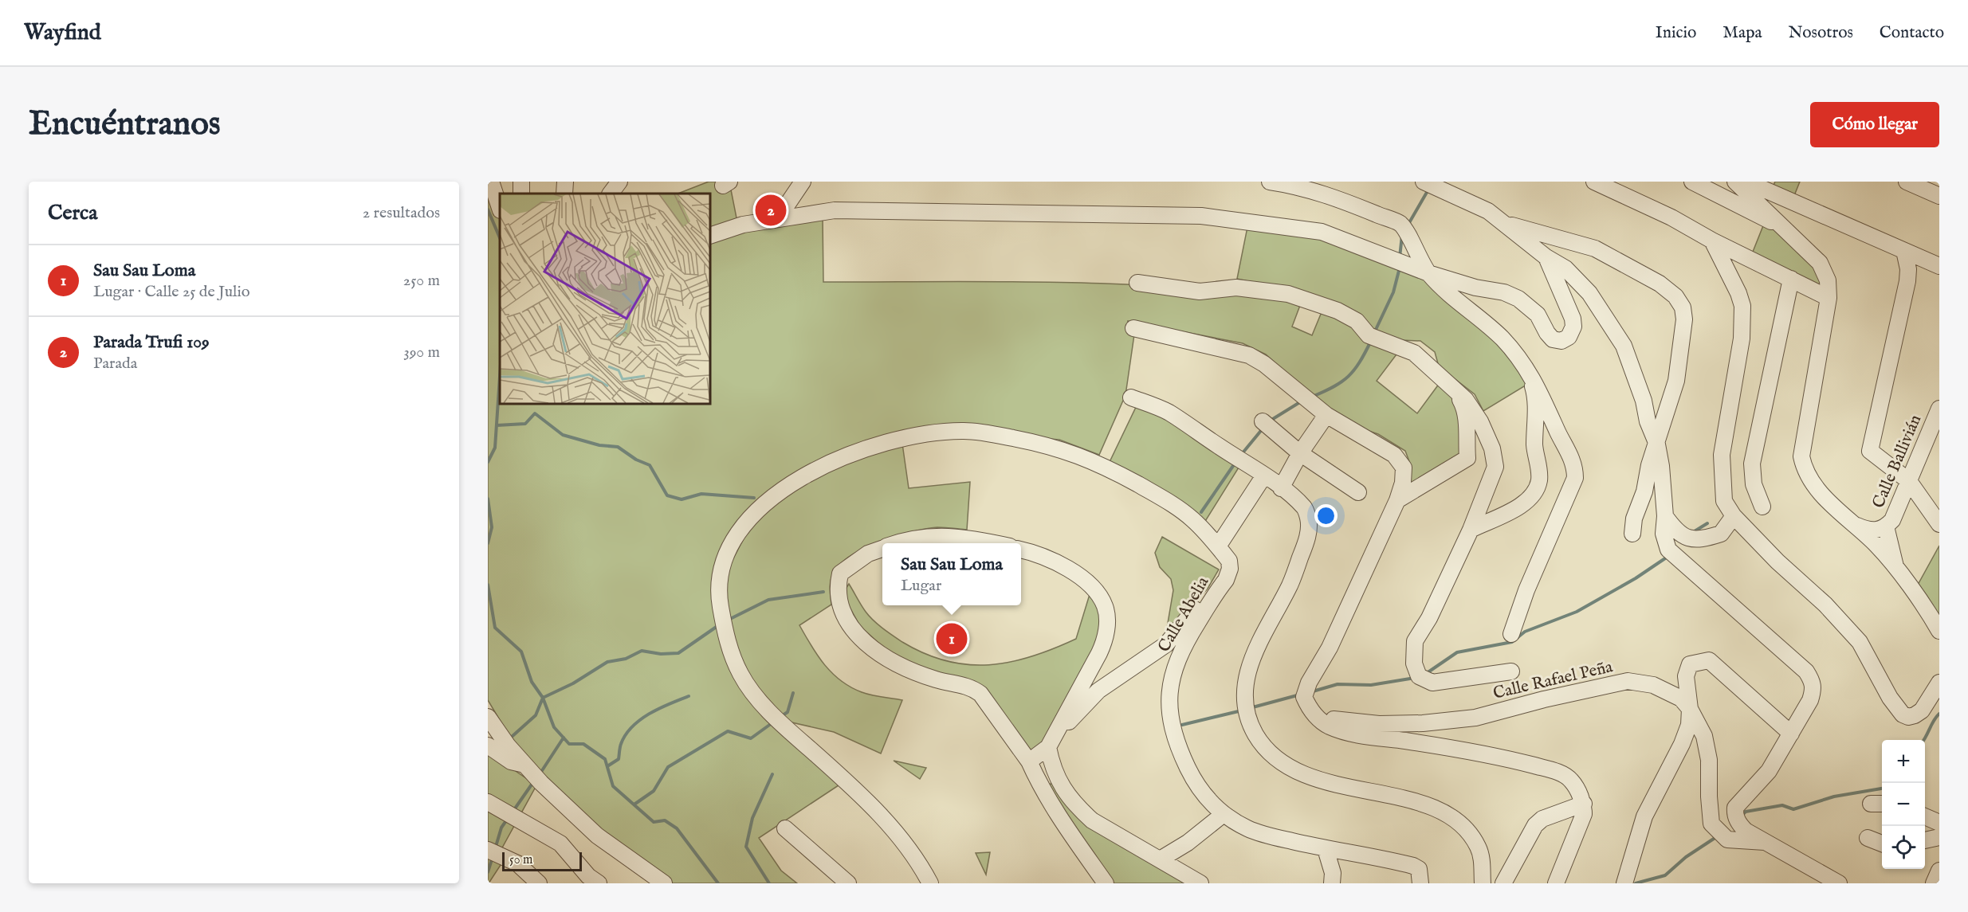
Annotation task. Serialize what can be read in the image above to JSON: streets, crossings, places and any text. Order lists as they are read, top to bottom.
{
  "streets": {
    "street": ["Calle Ballivián", "Calle Abelia", "Calle Rafael Peña"]
  },
  "scale_bar": "50 m",
  "page": {
    "header": "Wayfind",
    "nav": [
      "Inicio",
      "Mapa",
      "Nosotros",
      "Contacto"
    ],
    "buttons": "Cómo llegar",
    "title": "Encuéntranos",
    "heading": ["Cerca", "2 resultados"],
    "pins": ["2", "1"],
    "list": [
      {
        "mark": "1",
        "name": "Sau Sau Loma",
        "note": "Lugar · Calle 25 de Julio",
        "value": "250 m"
      },
      {
        "mark": "2",
        "name": "Parada Trufi 109",
        "note": "Parada",
        "value": "390 m"
      }
    ],
    "popup": ["Sau Sau Loma", "Lugar"],
    "map_buttons": ["+", "−"],
    "scale": "50 m"
  }
}
